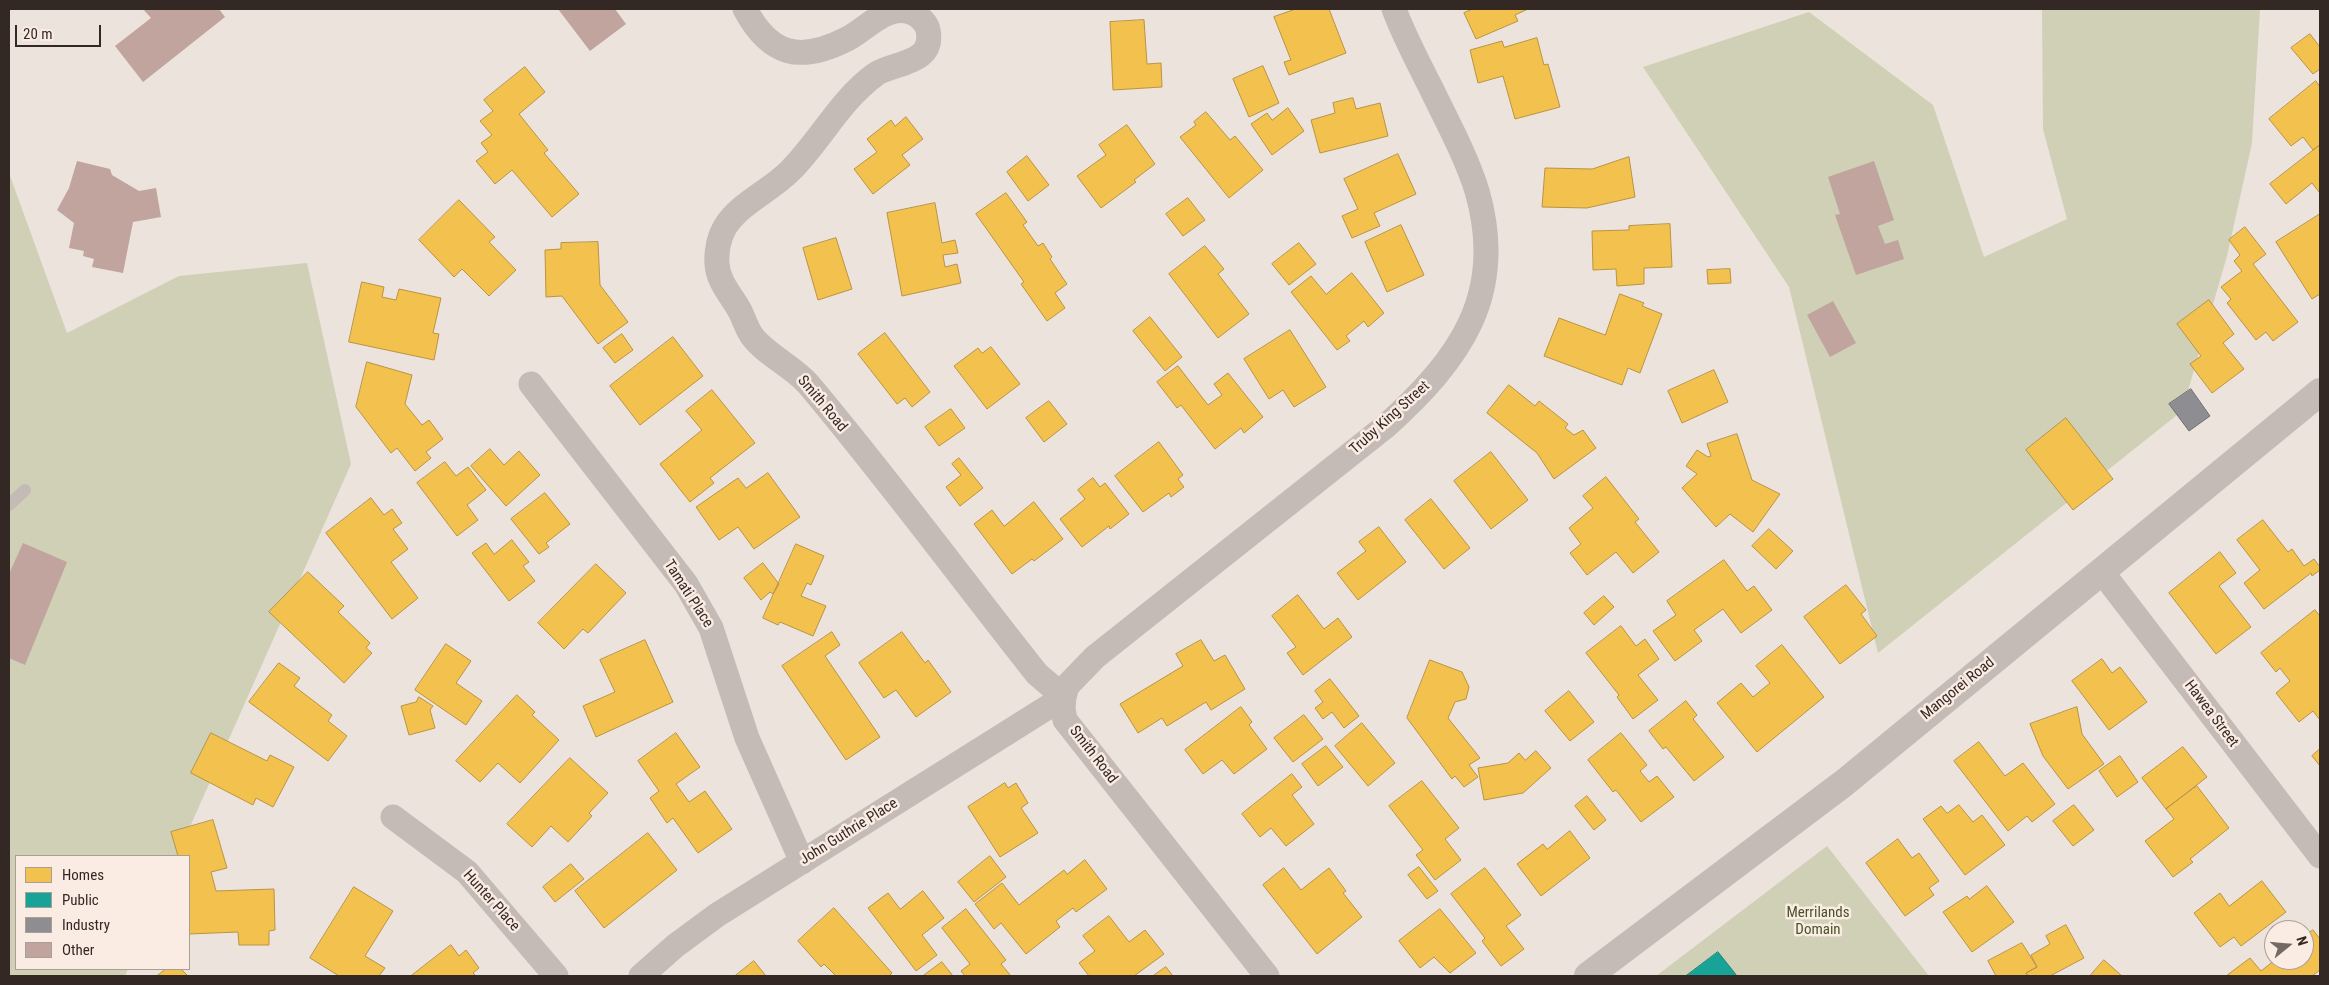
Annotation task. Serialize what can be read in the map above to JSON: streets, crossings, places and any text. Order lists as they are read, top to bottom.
{
  "streets": {
    "street": [
      "Smith Road",
      "Truby King Street",
      "Tamati Place",
      "Mangorei Road",
      "Hawea Street",
      "John Guthrie Place",
      "Hunter Place"
    ]
  },
  "crossings": [
    ["Smith Road", "Truby King Street"],
    ["Smith Road", "John Guthrie Place"],
    ["Truby King Street", "John Guthrie Place"],
    ["Tamati Place", "John Guthrie Place"],
    ["Mangorei Road", "Hawea Street"]
  ],
  "parks": ["Merrilands Domain"],
  "legend": [
    "Homes",
    "Public",
    "Industry",
    "Other"
  ],
  "scale_bar": "20 m",
  "north": "right"
}
